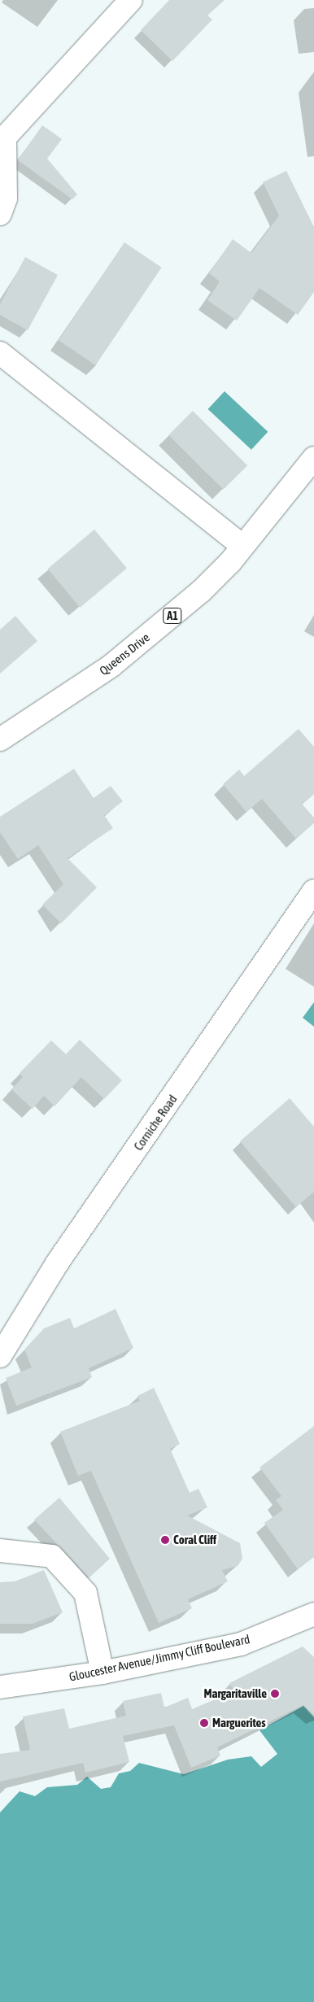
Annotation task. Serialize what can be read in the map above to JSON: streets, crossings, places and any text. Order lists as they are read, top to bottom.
{
  "streets": {
    "street": [
      "A1",
      "Queens Drive",
      "Corniche Road",
      "Gloucester Avenue/Jimmy Cliff Boulevard"
    ]
  },
  "places": ["Coral Cliff", "Margaritaville", "Marguerites"]
}
